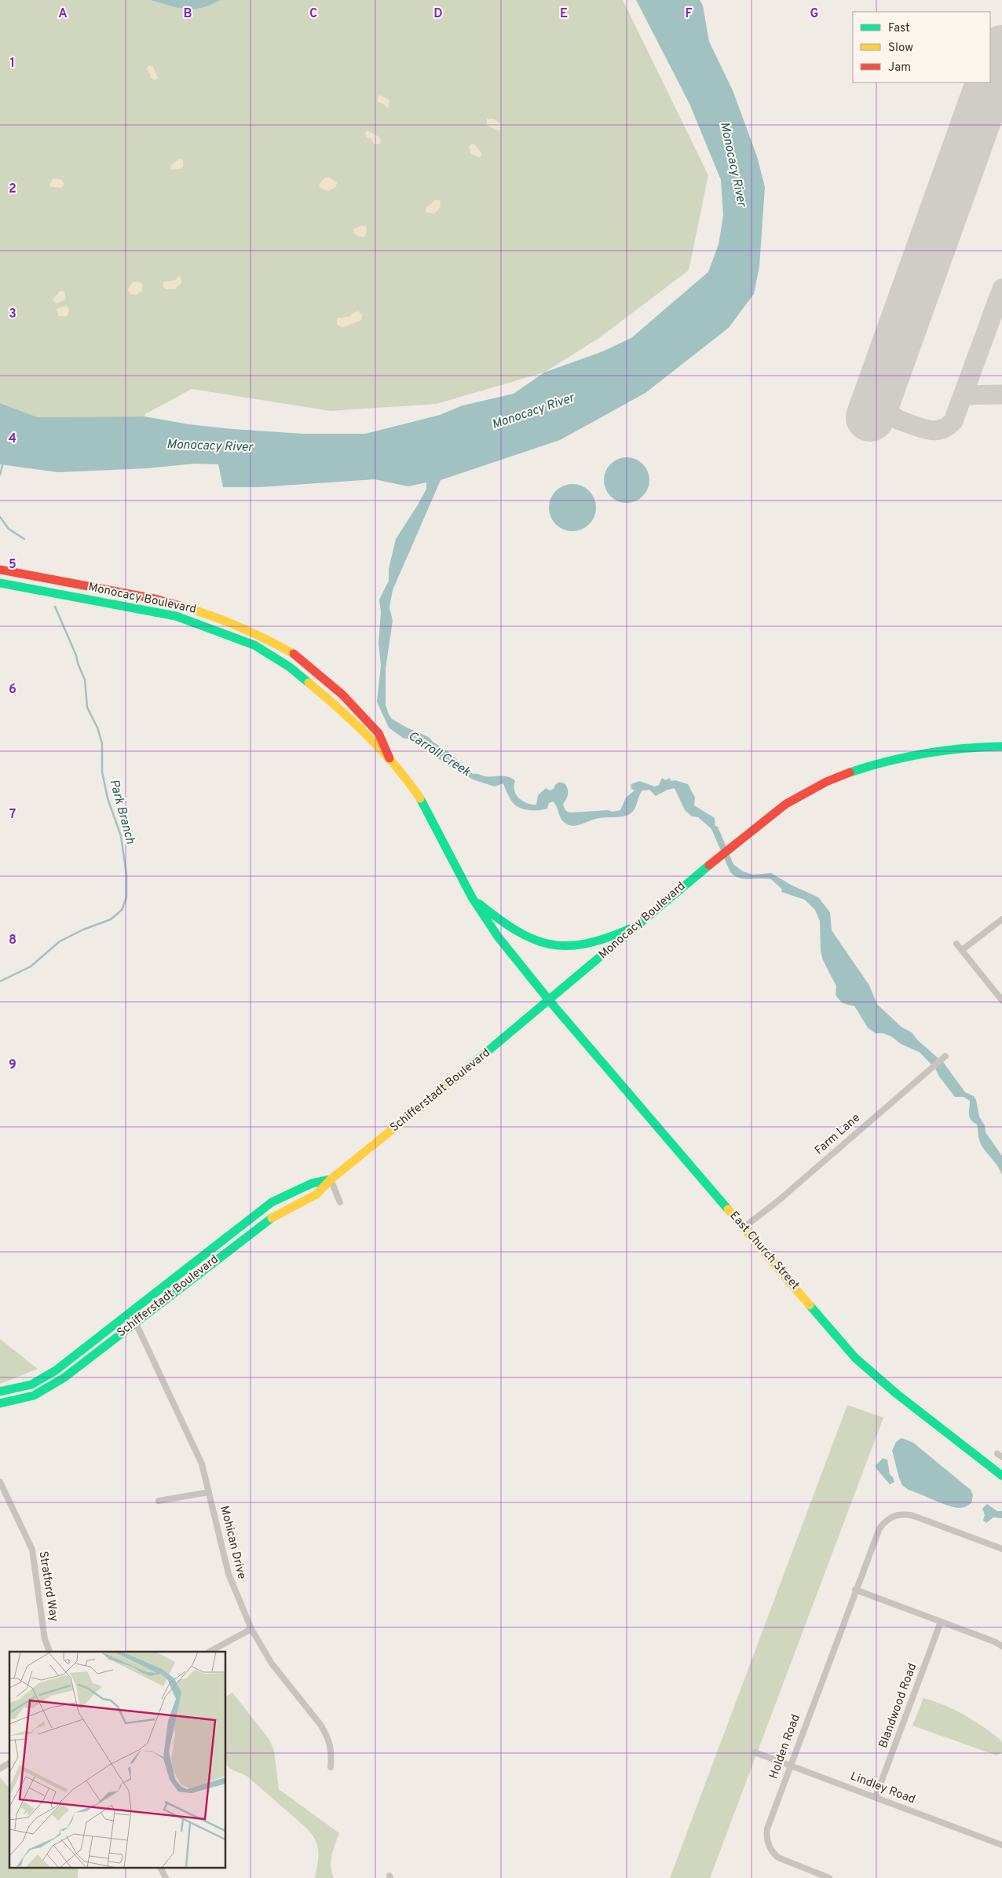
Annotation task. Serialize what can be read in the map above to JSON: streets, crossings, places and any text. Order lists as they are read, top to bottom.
{
  "streets": {
    "main road": ["Monocacy Boulevard", "Schifferstadt Boulevard", "East Church Street"],
    "street": [
      "Farm Lane",
      "Mohican Drive",
      "Stratford Way",
      "Blandwood Road",
      "Holden Road",
      "Lindley Road"
    ]
  },
  "crossings": [
    ["Monocacy Boulevard", "Schifferstadt Boulevard"],
    ["Monocacy Boulevard", "East Church Street"],
    ["Schifferstadt Boulevard", "East Church Street"],
    ["Schifferstadt Boulevard", "Mohican Drive"],
    ["Farm Lane", "East Church Street"],
    ["Blandwood Road", "Lindley Road"],
    ["Holden Road", "Lindley Road"]
  ],
  "water": ["Monocacy River", "Carroll Creek", "Park Branch"],
  "legend": ["Fast", "Slow", "Jam"],
  "grid": {
    "columns": [
      "A",
      "B",
      "C",
      "D",
      "E",
      "F",
      "G"
    ],
    "rows": [
      "1",
      "2",
      "3",
      "4",
      "5",
      "6",
      "7",
      "8",
      "9"
    ]
  }
}
